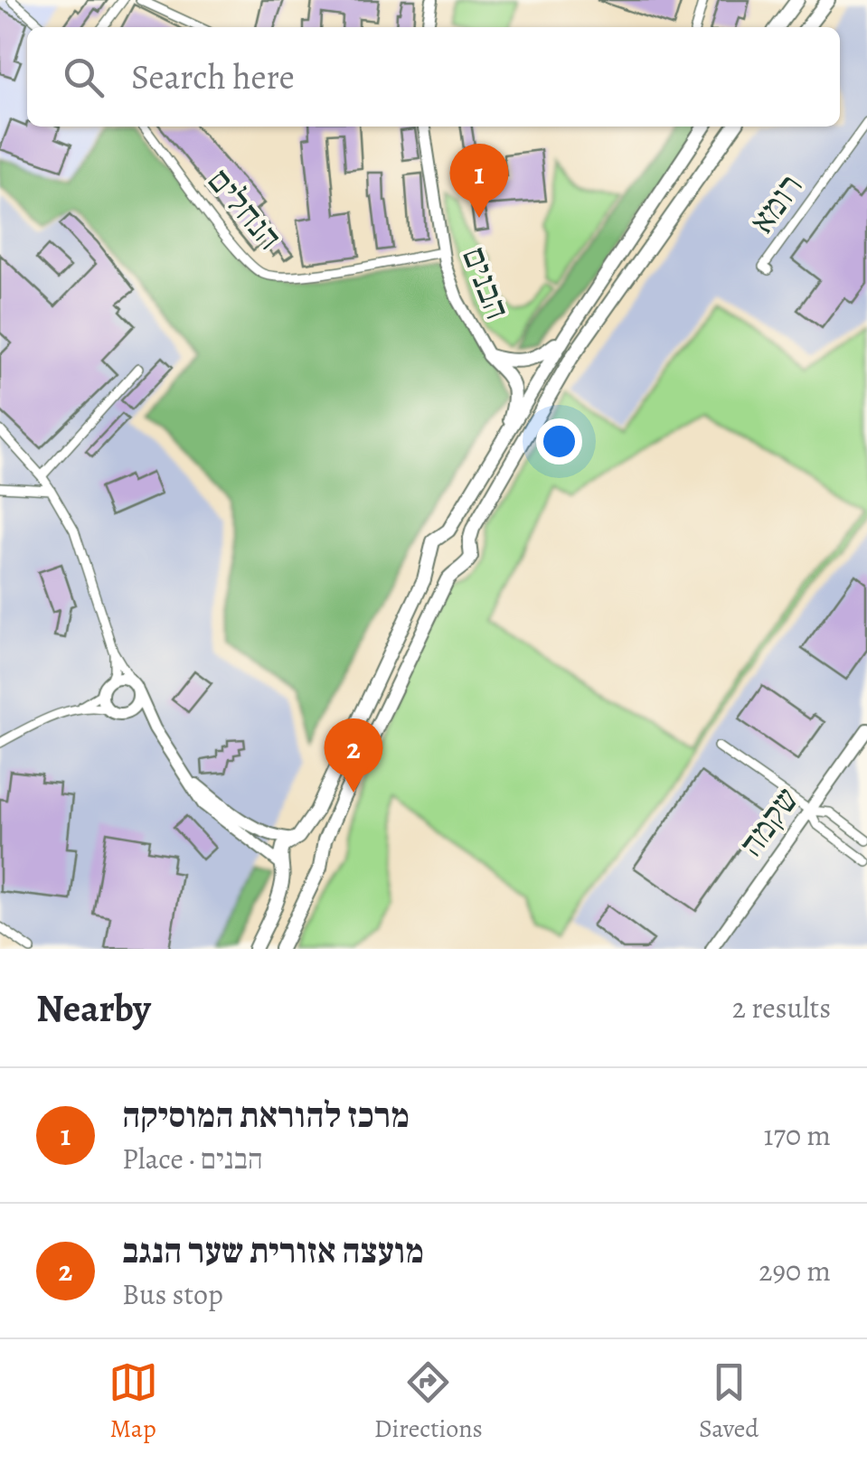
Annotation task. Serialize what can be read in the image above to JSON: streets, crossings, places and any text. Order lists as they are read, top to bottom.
{
  "streets": {
    "street": [
      "רומא",
      "הנחלים",
      "הבנים",
      "שקמה"
    ]
  },
  "crossings": [
    ["הנחלים", "הבנים"]
  ],
  "page": {
    "search": "Search here",
    "pins": ["1", "2"],
    "heading": ["Nearby", "2 results"],
    "list": [
      {
        "mark": "1",
        "name": "מרכז להוראת המוסיקה",
        "note": "Place · הבנים",
        "value": "170 m"
      },
      {
        "mark": "2",
        "name": "מועצה אזורית שער הנגב",
        "note": "Bus stop",
        "value": "290 m"
      }
    ],
    "nav": ["Map", "Directions", "Saved"]
  }
}
